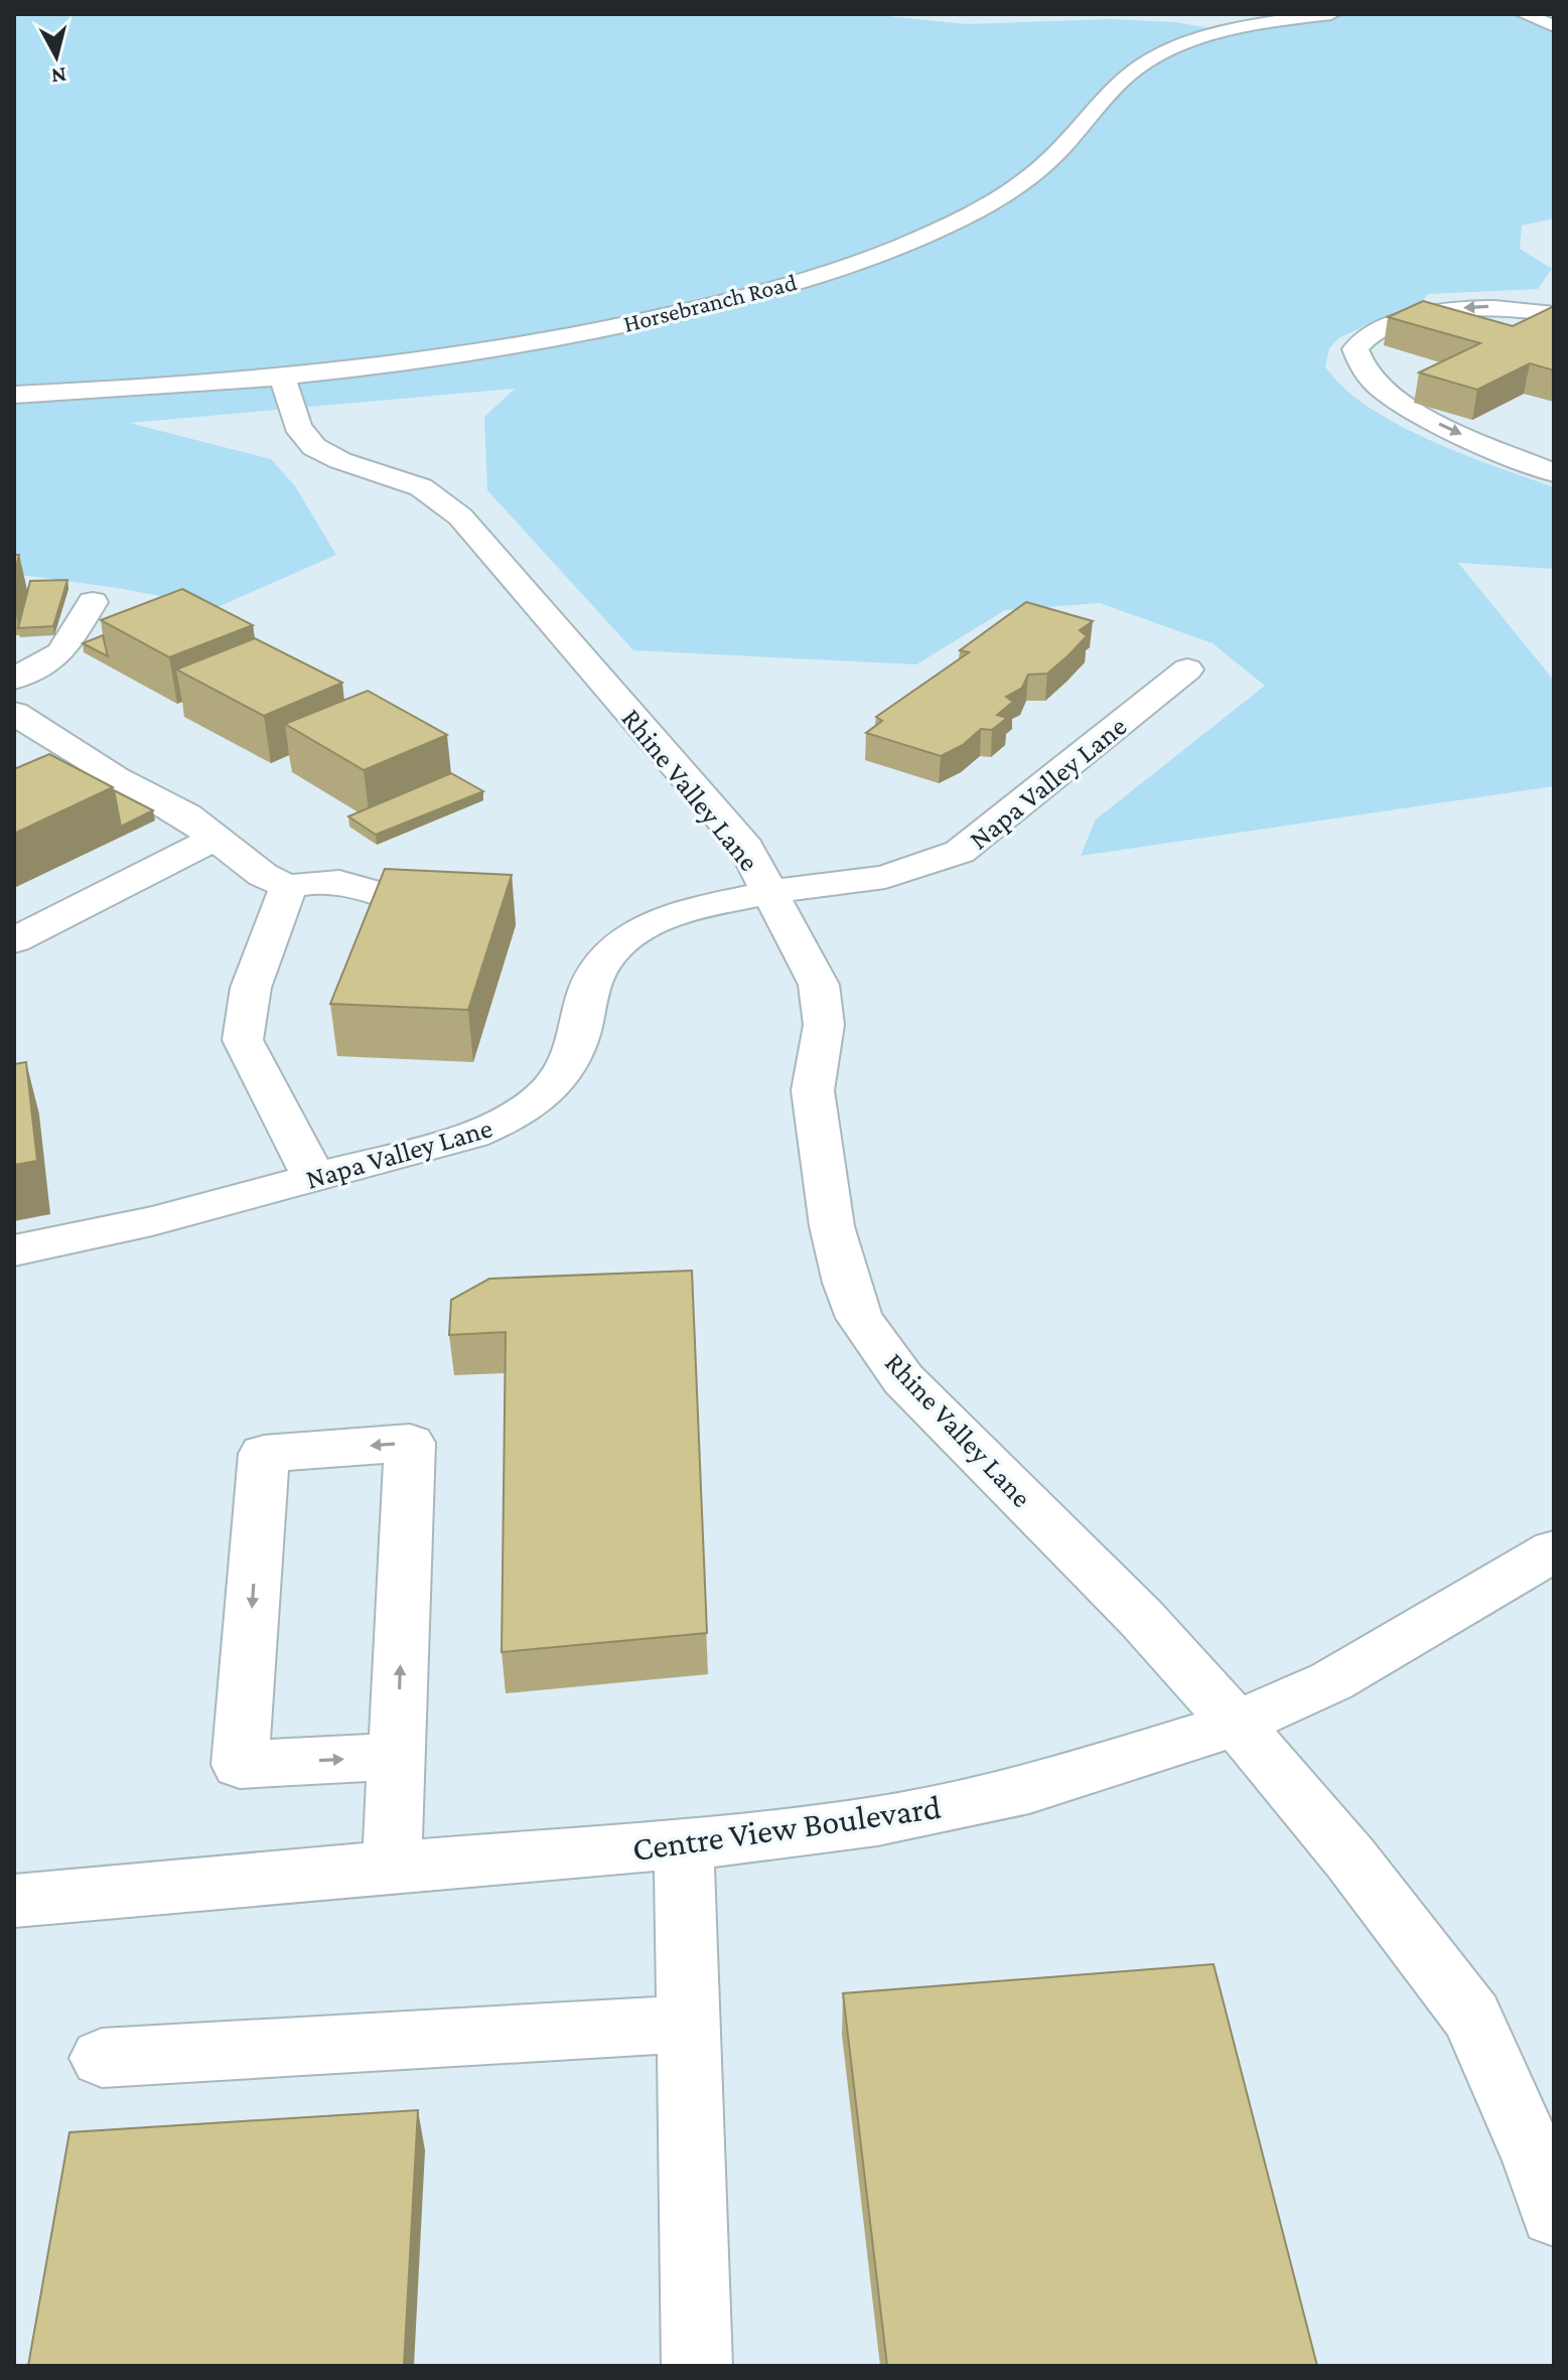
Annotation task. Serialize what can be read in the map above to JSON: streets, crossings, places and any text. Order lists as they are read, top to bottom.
{
  "streets": {
    "street": [
      "Horsebranch Road",
      "Napa Valley Lane",
      "Rhine Valley Lane",
      "Centre View Boulevard"
    ]
  },
  "crossings": [
    ["Horsebranch Road", "Rhine Valley Lane"],
    ["Napa Valley Lane", "Rhine Valley Lane"],
    ["Rhine Valley Lane", "Centre View Boulevard"]
  ],
  "north": "bottom"
}
